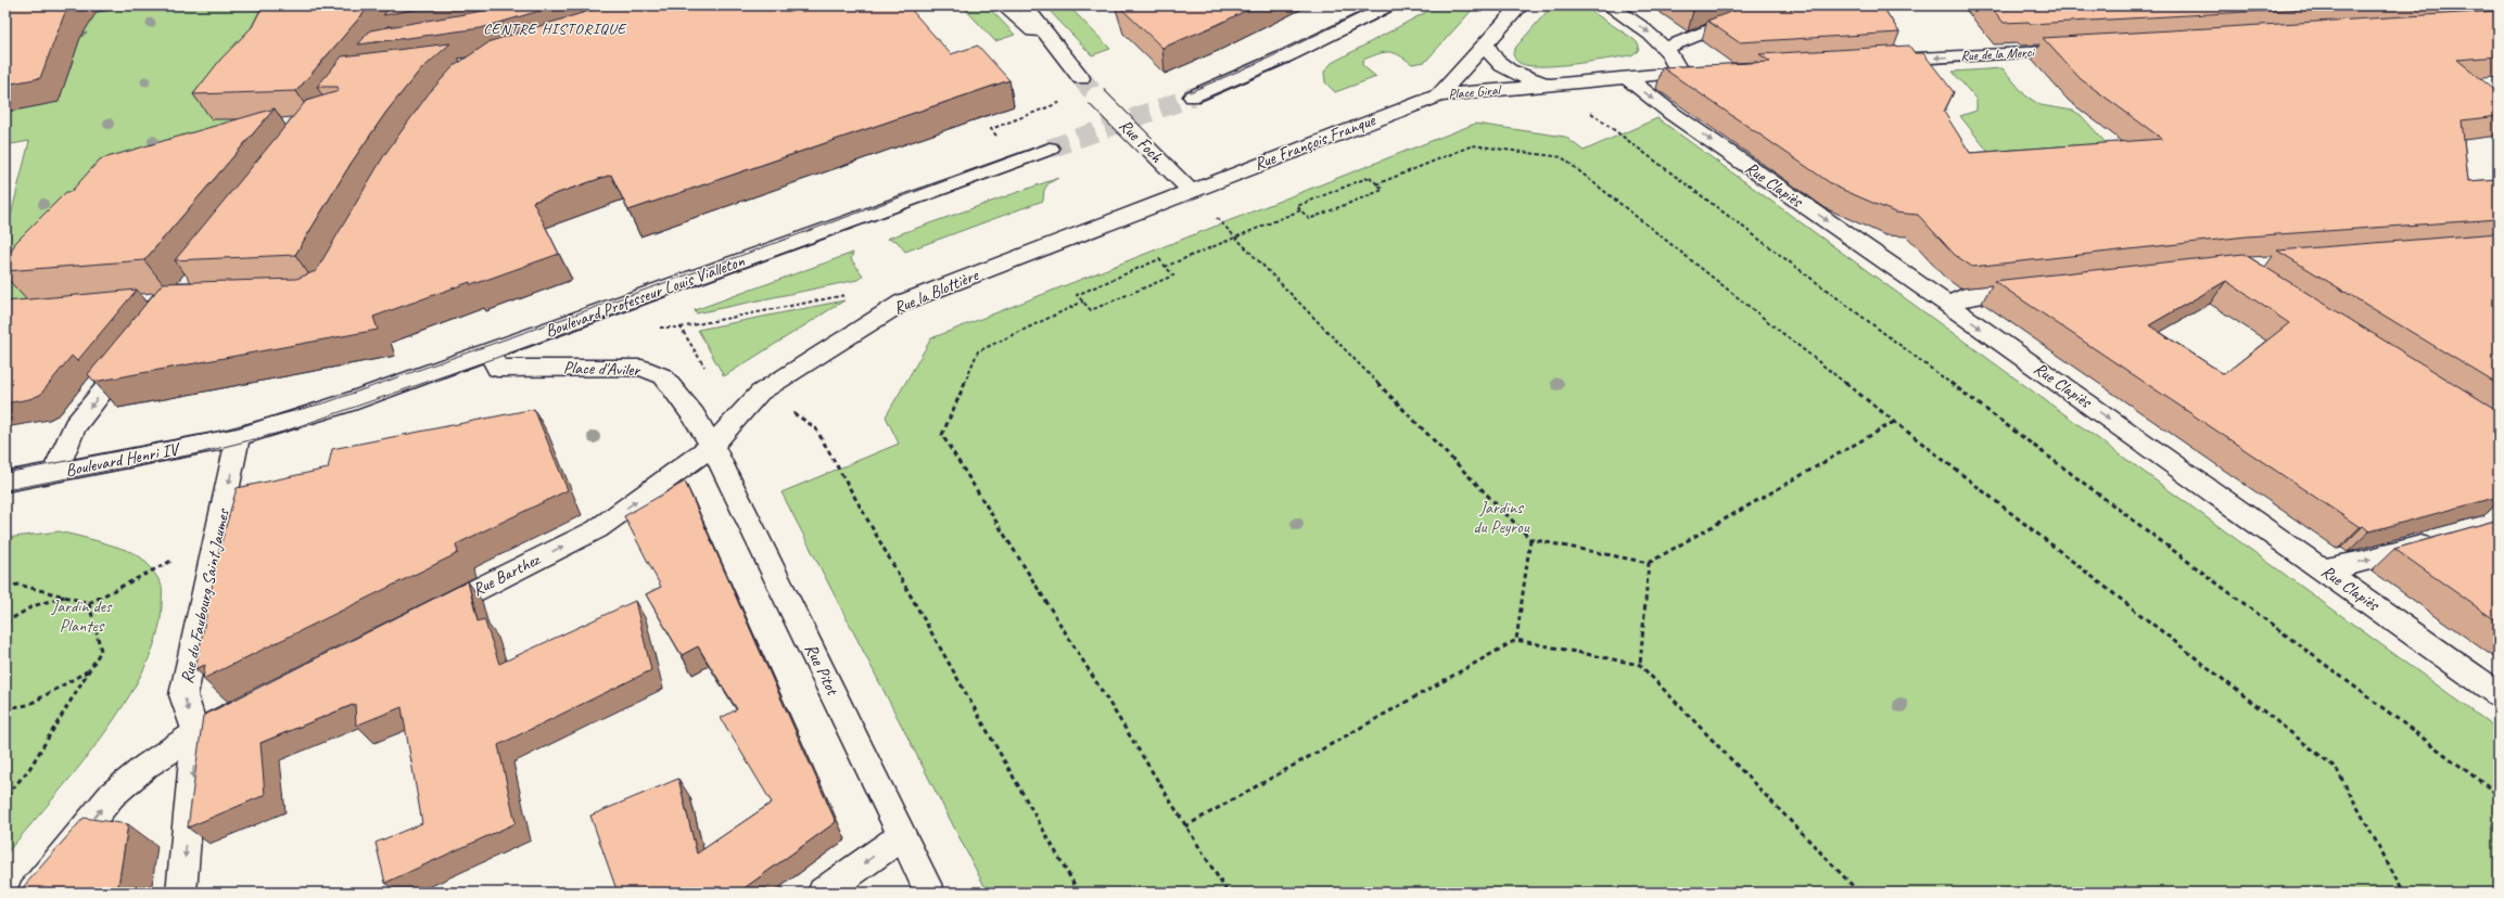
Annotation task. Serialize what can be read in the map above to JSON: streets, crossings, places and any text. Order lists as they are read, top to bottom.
{
  "streets": {
    "street": [
      "Rue de la Merci",
      "Place Giral",
      "Rue Foch",
      "Rue François Franque",
      "Rue Clapiès",
      "Rue la Blottière",
      "Boulevard Professeur Louis Vialleton",
      "Place d'Aviler",
      "Boulevard Henri IV",
      "Rue Barthez",
      "Rue du Faubourg Saint Jaumes",
      "Rue Pitot"
    ]
  },
  "crossings": [
    ["Place Giral", "Rue François Franque"],
    ["Place Giral", "Rue Clapiès"],
    ["Rue Foch", "Rue François Franque"],
    ["Rue Foch", "Rue la Blottière"],
    ["Rue François Franque", "Rue la Blottière"],
    ["Rue la Blottière", "Place d'Aviler"],
    ["Rue la Blottière", "Rue Barthez"],
    ["Rue la Blottière", "Rue Pitot"],
    ["Boulevard Professeur Louis Vialleton", "Place d'Aviler"],
    ["Boulevard Professeur Louis Vialleton", "Boulevard Henri IV"],
    ["Boulevard Professeur Louis Vialleton", "Rue du Faubourg Saint Jaumes"],
    ["Place d'Aviler", "Rue Barthez"],
    ["Place d'Aviler", "Rue Pitot"],
    ["Boulevard Henri IV", "Rue du Faubourg Saint Jaumes"],
    ["Rue Barthez", "Rue Pitot"]
  ],
  "one_way": [
    "Rue de la Merci",
    "Rue Clapiès",
    "Rue Barthez",
    "Rue du Faubourg Saint Jaumes"
  ],
  "districts": ["CENTRE HISTORIQUE"],
  "parks": ["Jardins du Peyrou", "Jardin des Plantes"]
}
